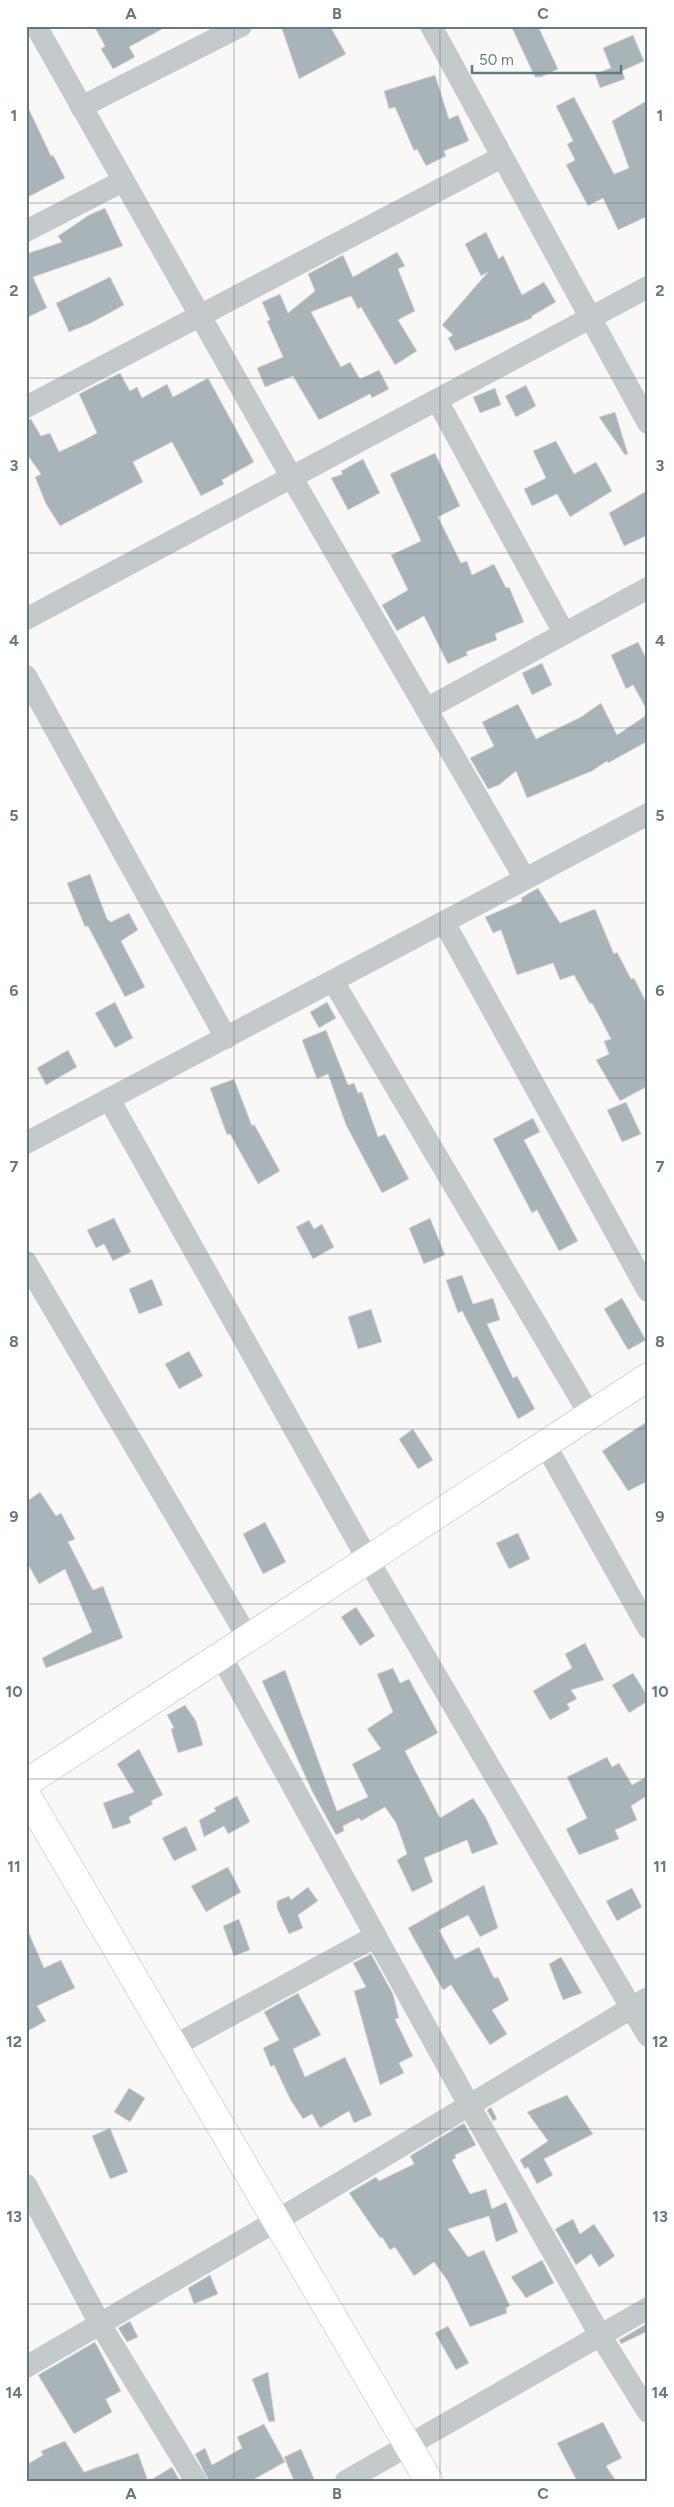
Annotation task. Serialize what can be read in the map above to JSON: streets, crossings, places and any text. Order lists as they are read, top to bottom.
{
  "scale_bar": "50 m",
  "grid": {
    "columns": ["A", "B", "C"],
    "rows": [
      "1",
      "2",
      "3",
      "4",
      "5",
      "6",
      "7",
      "8",
      "9",
      "10",
      "11",
      "12",
      "13",
      "14"
    ]
  }
}
